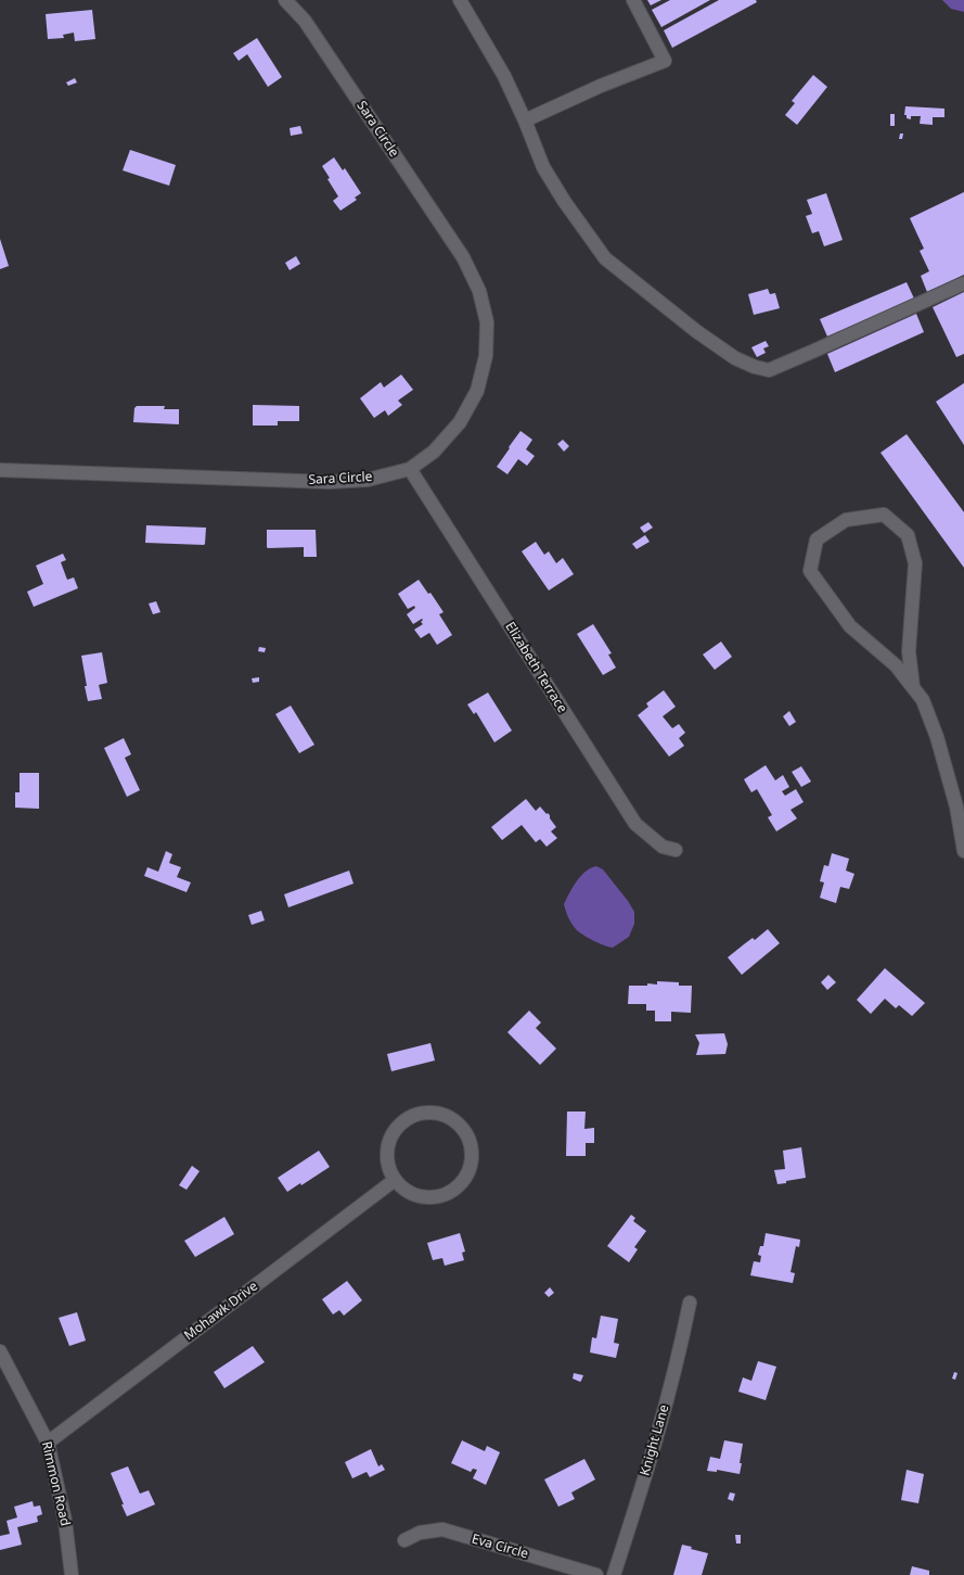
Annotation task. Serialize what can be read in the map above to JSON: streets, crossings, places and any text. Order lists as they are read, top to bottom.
{
  "streets": {
    "street": [
      "Sara Circle",
      "Elizabeth Terrace",
      "Mohawk Drive",
      "Knight Lane",
      "Rimmon Road",
      "Eva Circle"
    ]
  },
  "crossings": [
    ["Sara Circle", "Elizabeth Terrace"],
    ["Mohawk Drive", "Rimmon Road"]
  ]
}
